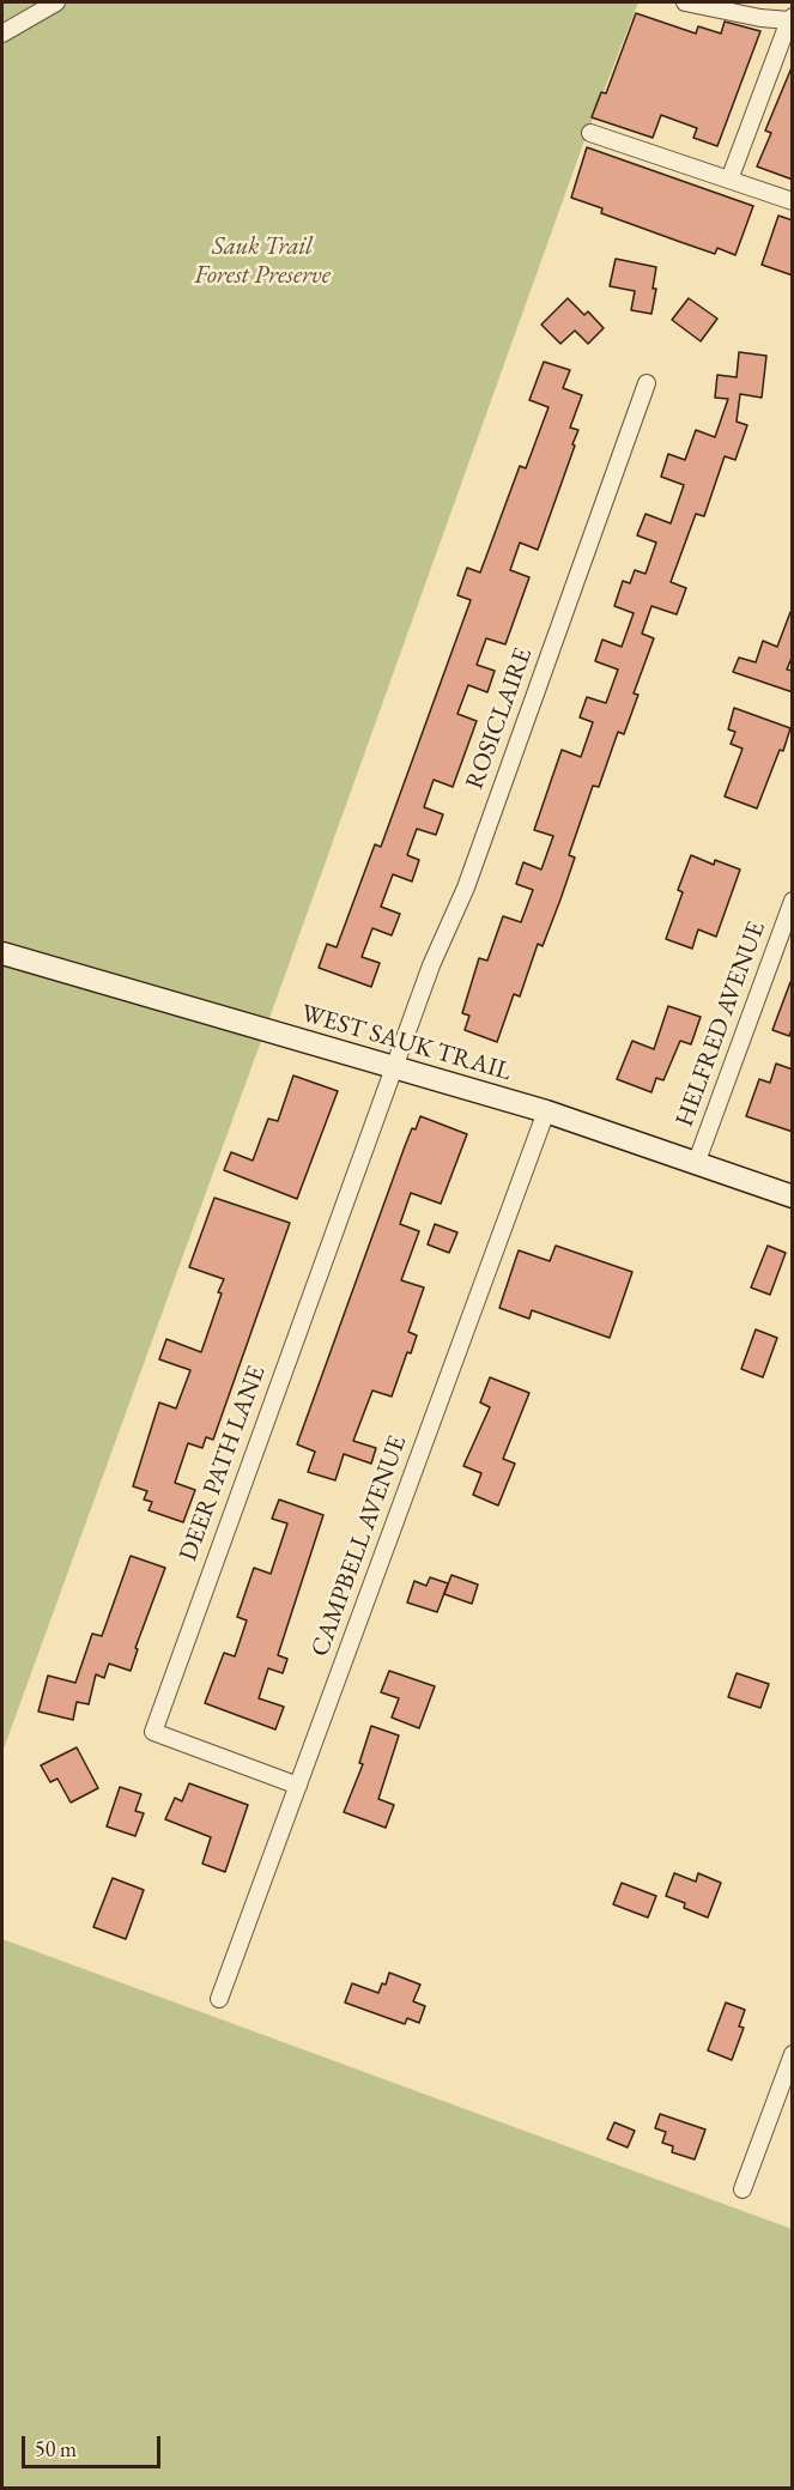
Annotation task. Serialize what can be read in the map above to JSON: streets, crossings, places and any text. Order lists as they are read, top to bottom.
{
  "streets": {
    "main road": ["WEST SAUK TRAIL"],
    "street": [
      "ROSICLAIRE",
      "HELFRED AVENUE",
      "DEER PATH LANE",
      "CAMPBELL AVENUE"
    ]
  },
  "crossings": [
    ["ROSICLAIRE", "WEST SAUK TRAIL"],
    ["ROSICLAIRE", "DEER PATH LANE"],
    ["HELFRED AVENUE", "WEST SAUK TRAIL"],
    ["WEST SAUK TRAIL", "DEER PATH LANE"],
    ["WEST SAUK TRAIL", "CAMPBELL AVENUE"],
    ["DEER PATH LANE", "CAMPBELL AVENUE"]
  ],
  "parks": ["Sauk Trail Forest Preserve"],
  "scale_bar": "50 m"
}
